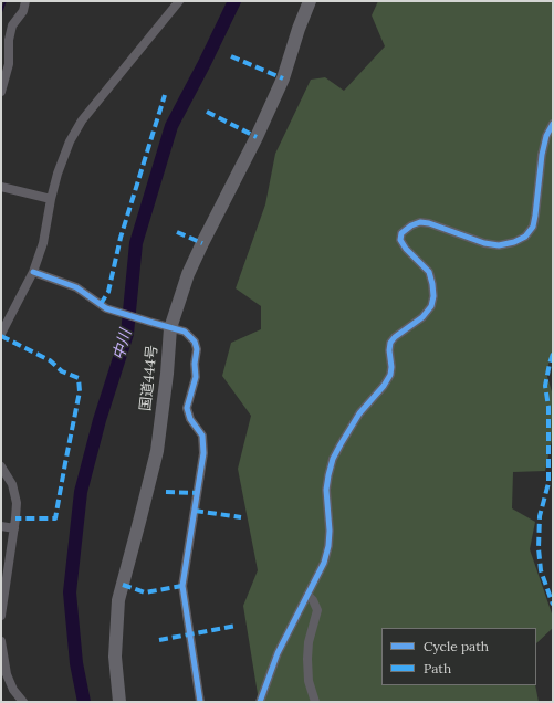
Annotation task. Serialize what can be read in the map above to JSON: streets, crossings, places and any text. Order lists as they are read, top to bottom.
{
  "streets": {
    "highway": ["国道444号"]
  },
  "water": ["中川"],
  "legend": ["Cycle path", "Path"]
}
